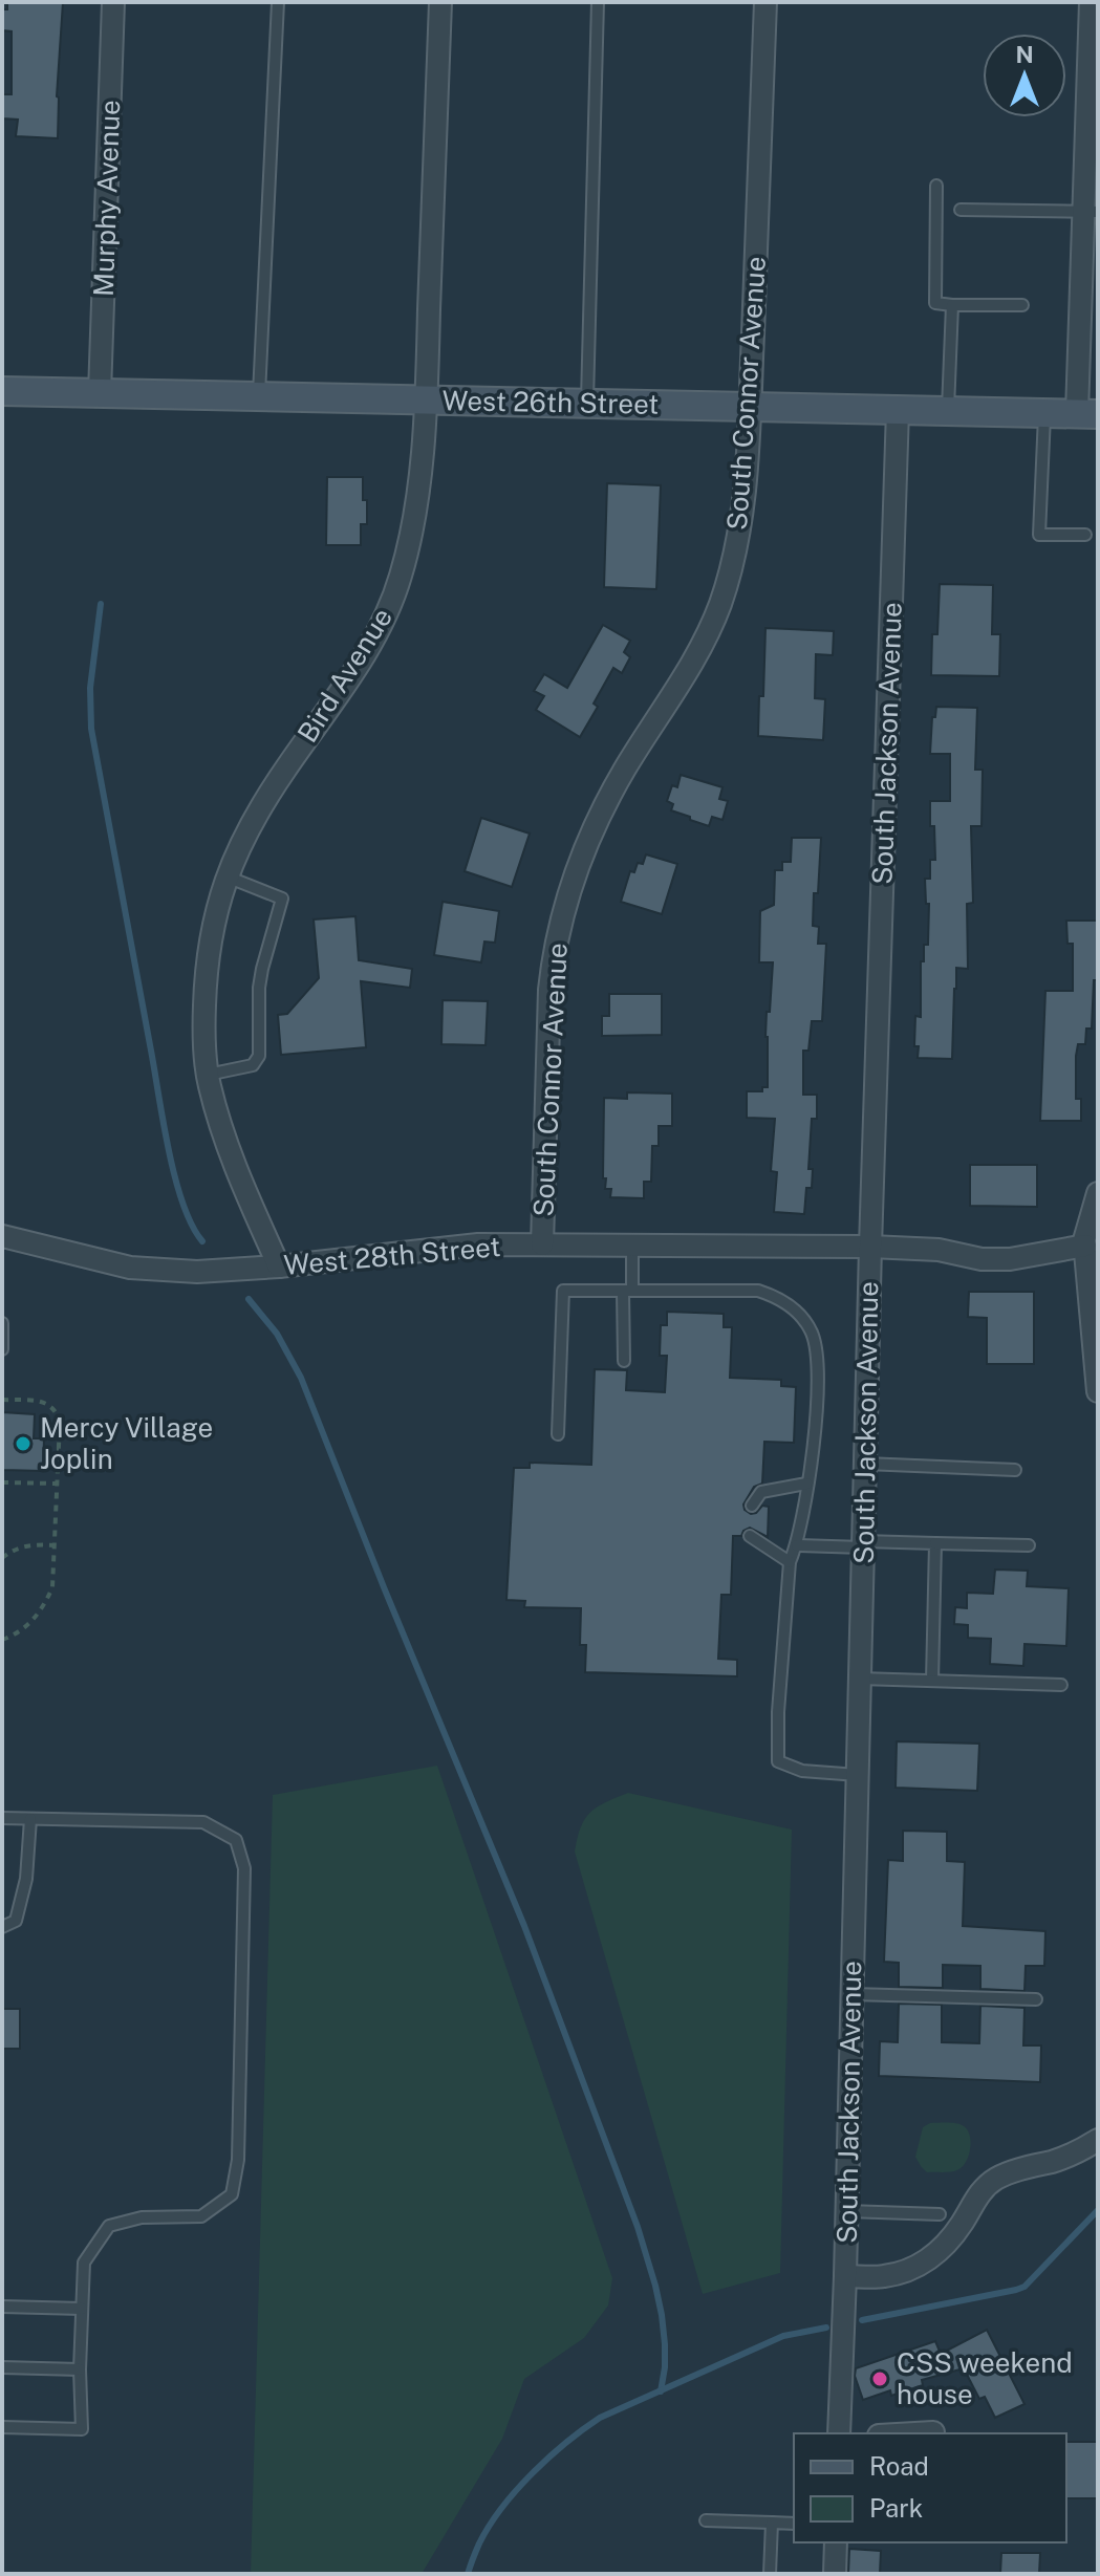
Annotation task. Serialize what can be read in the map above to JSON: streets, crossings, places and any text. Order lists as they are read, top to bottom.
{
  "streets": {
    "main road": ["West 26th Street"],
    "street": [
      "Murphy Avenue",
      "South Connor Avenue",
      "Bird Avenue",
      "South Jackson Avenue",
      "West 28th Street"
    ]
  },
  "crossings": [
    ["Murphy Avenue", "West 26th Street"],
    ["South Connor Avenue", "West 26th Street"],
    ["South Connor Avenue", "West 28th Street"],
    ["West 26th Street", "Bird Avenue"],
    ["West 26th Street", "South Jackson Avenue"],
    ["Bird Avenue", "West 28th Street"],
    ["South Jackson Avenue", "West 28th Street"]
  ],
  "places": ["Mercy Village Joplin", "CSS weekend house"],
  "legend": ["Road", "Park"],
  "north": "top"
}
